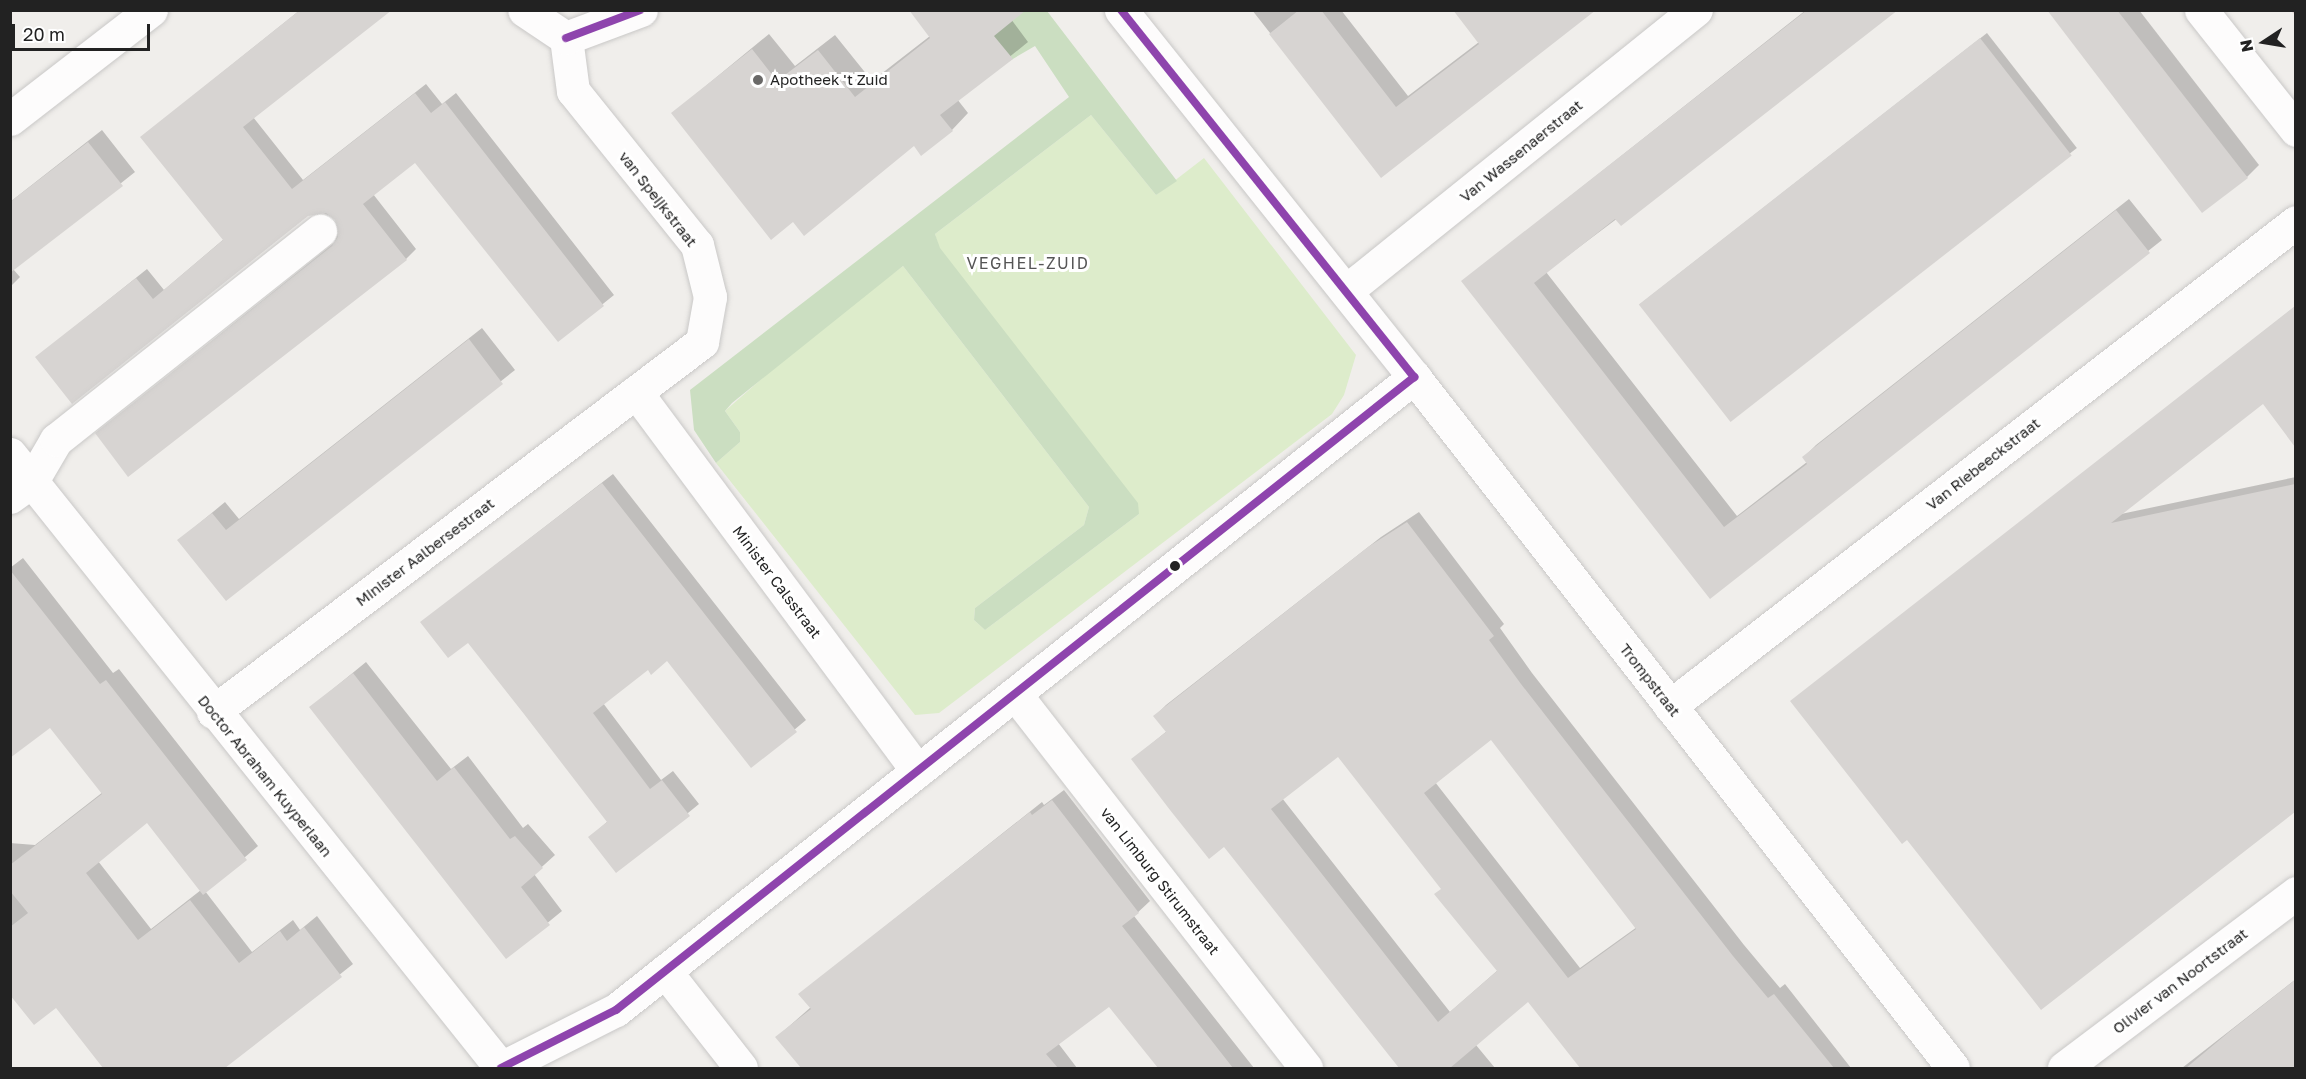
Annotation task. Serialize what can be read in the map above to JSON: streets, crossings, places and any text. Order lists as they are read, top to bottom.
{
  "streets": {
    "street": [
      "Van Wassenaerstraat",
      "van Speijkstraat",
      "Van Riebeeckstraat",
      "Minister Aalbersestraat",
      "Minister Calsstraat",
      "Trompstraat",
      "Doctor Abraham Kuyperlaan",
      "van Limburg Stirumstraat",
      "Olivier van Noortstraat"
    ]
  },
  "crossings": [
    ["Van Wassenaerstraat", "Trompstraat"],
    ["van Speijkstraat", "Minister Aalbersestraat"],
    ["van Speijkstraat", "Minister Calsstraat"],
    ["Van Riebeeckstraat", "Trompstraat"],
    ["Minister Aalbersestraat", "Minister Calsstraat"],
    ["Minister Aalbersestraat", "Doctor Abraham Kuyperlaan"]
  ],
  "districts": ["VEGHEL-ZUID"],
  "places": ["Apotheek 't Zuid"],
  "scale_bar": "20 m",
  "north": "left"
}
